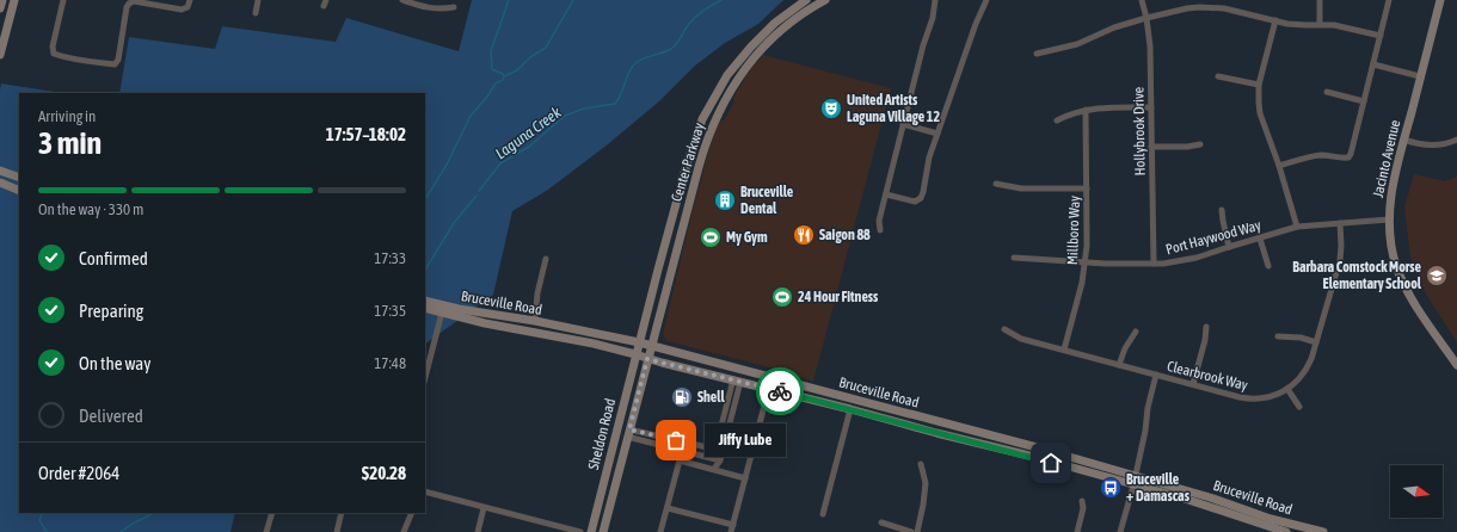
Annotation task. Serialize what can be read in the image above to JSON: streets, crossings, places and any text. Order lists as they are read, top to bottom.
{
  "streets": {
    "main road": [
      "Jacinto Avenue",
      "Center Parkway",
      "Bruceville Road",
      "Sheldon Road"
    ],
    "street": [
      "Hollybrook Drive",
      "Millboro Way",
      "Port Haywood Way",
      "Clearbrook Way"
    ]
  },
  "crossings": [
    ["Hollybrook Drive", "Port Haywood Way"],
    ["Jacinto Avenue", "Port Haywood Way"],
    ["Center Parkway", "Bruceville Road"],
    ["Center Parkway", "Sheldon Road"],
    ["Millboro Way", "Port Haywood Way"],
    ["Millboro Way", "Clearbrook Way"],
    ["Port Haywood Way", "Clearbrook Way"],
    ["Bruceville Road", "Sheldon Road"]
  ],
  "water": ["Laguna Creek"],
  "places": {
    "theatre": ["United Artists Laguna Village 12"],
    "building": ["Bruceville Dental"],
    "restaurant": ["Saigon 88"],
    "sports": ["My Gym", "24 Hour Fitness"],
    "school or university": ["Barbara Comstock Morse Elementary School"],
    "fuel station": ["Shell"],
    "other": ["Jiffy Lube"],
    "bus stop": ["Bruceville + Damascas"]
  },
  "north": "right",
  "page": {
    "heading": ["3 min", "Arriving in", "17:57–18:02"],
    "panel": ["Order #2064", "$20.28"],
    "bar": "On the way · 330 m",
    "list": [
      ["Confirmed", "17:33"],
      ["Preparing", "17:35"],
      ["On the way", "17:48"],
      "Delivered"
    ],
    "bubble": "Jiffy Lube"
  }
}
